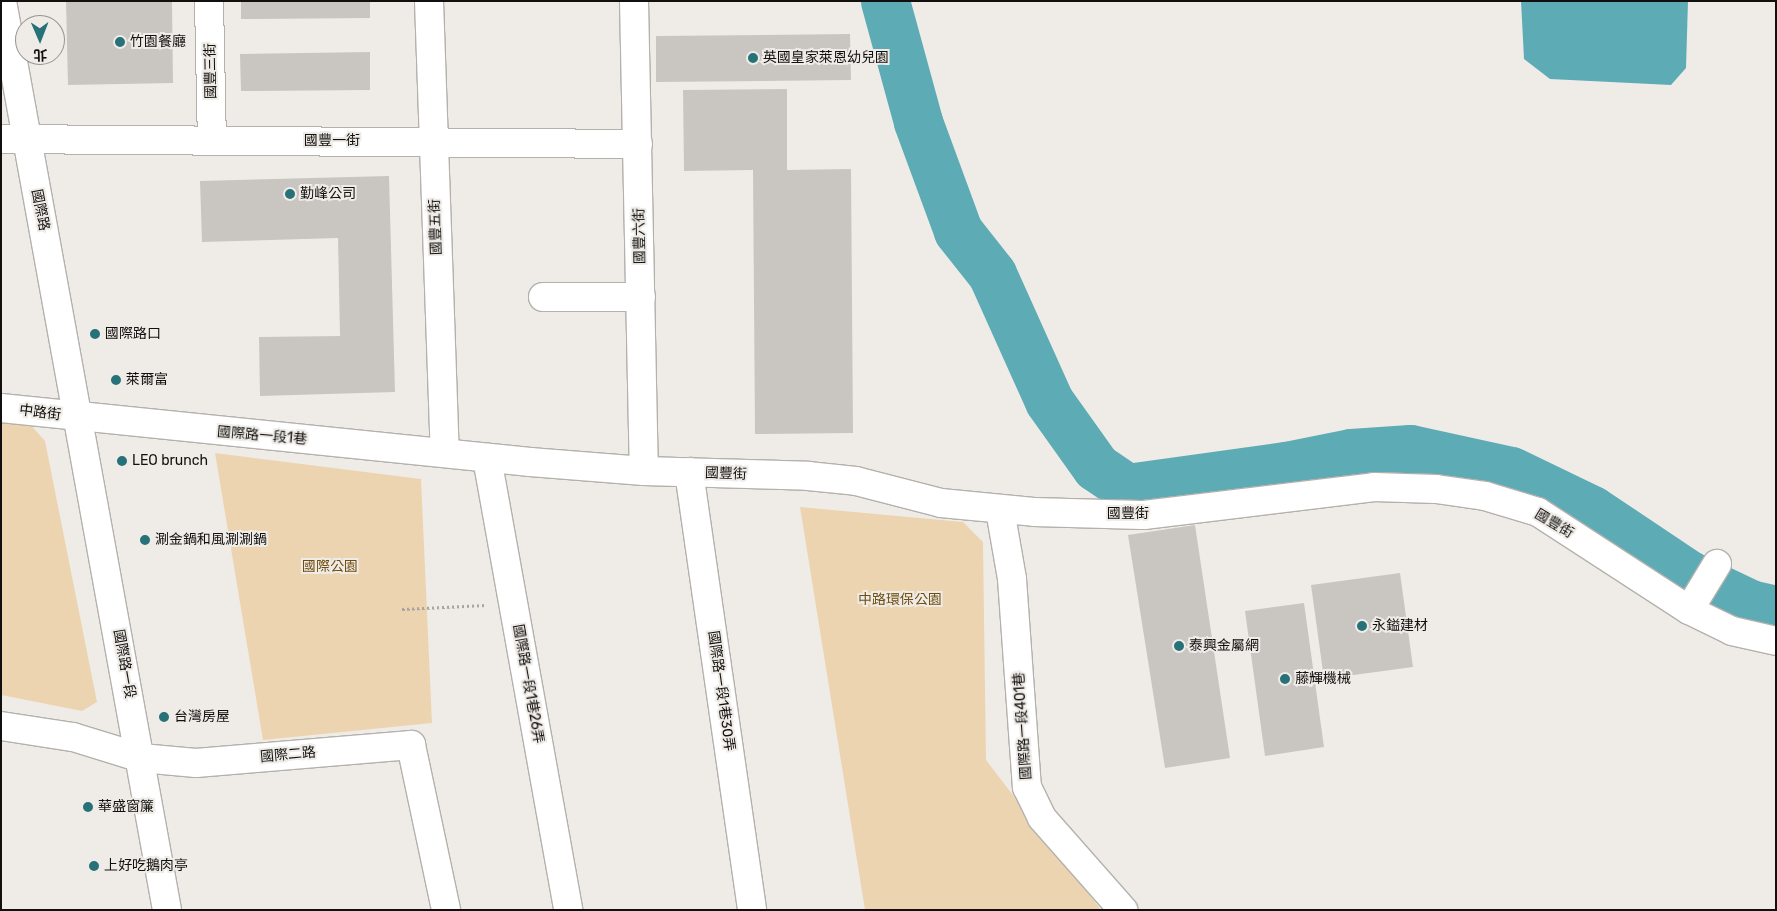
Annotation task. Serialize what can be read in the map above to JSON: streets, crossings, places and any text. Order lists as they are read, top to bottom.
{
  "streets": {
    "street": [
      "國豐三街",
      "國豐一街",
      "國際路",
      "國豐五街",
      "國豐六街",
      "中路街",
      "國際路一段1巷",
      "國豐街",
      "國際路一段",
      "國際路一段1巷26弄",
      "國際路一段1巷30弄",
      "國際路一段401巷",
      "國際二路"
    ]
  },
  "crossings": [
    ["國豐三街", "國豐一街"],
    ["國豐一街", "國際路"],
    ["國豐一街", "國豐五街"],
    ["國豐一街", "國豐六街"],
    ["國際路", "中路街"],
    ["國際路", "國際路一段1巷"],
    ["國際路", "國際路一段"],
    ["國豐五街", "國際路一段1巷"],
    ["國豐五街", "國豐街"],
    ["國豐六街", "國豐街"],
    ["中路街", "國際路一段1巷"],
    ["中路街", "國際路一段"],
    ["國際路一段1巷", "國豐街"],
    ["國際路一段1巷", "國際路一段"],
    ["國豐街", "國際路一段1巷26弄"],
    ["國豐街", "國際路一段1巷30弄"],
    ["國豐街", "國際路一段401巷"],
    ["國際路一段", "國際二路"]
  ],
  "parks": ["國際公園", "中路環保公園"],
  "places": [
    "竹園餐廳",
    "英國皇家萊恩幼兒園",
    "勤峰公司",
    "國際路口",
    "萊爾富",
    "LEO brunch",
    "涮金鍋和風涮涮鍋",
    "永鎰建材",
    "泰興金屬網",
    "藤輝機械",
    "台灣房屋",
    "華盛窗簾",
    "上好吃鵝肉亭"
  ],
  "north": "bottom"
}
